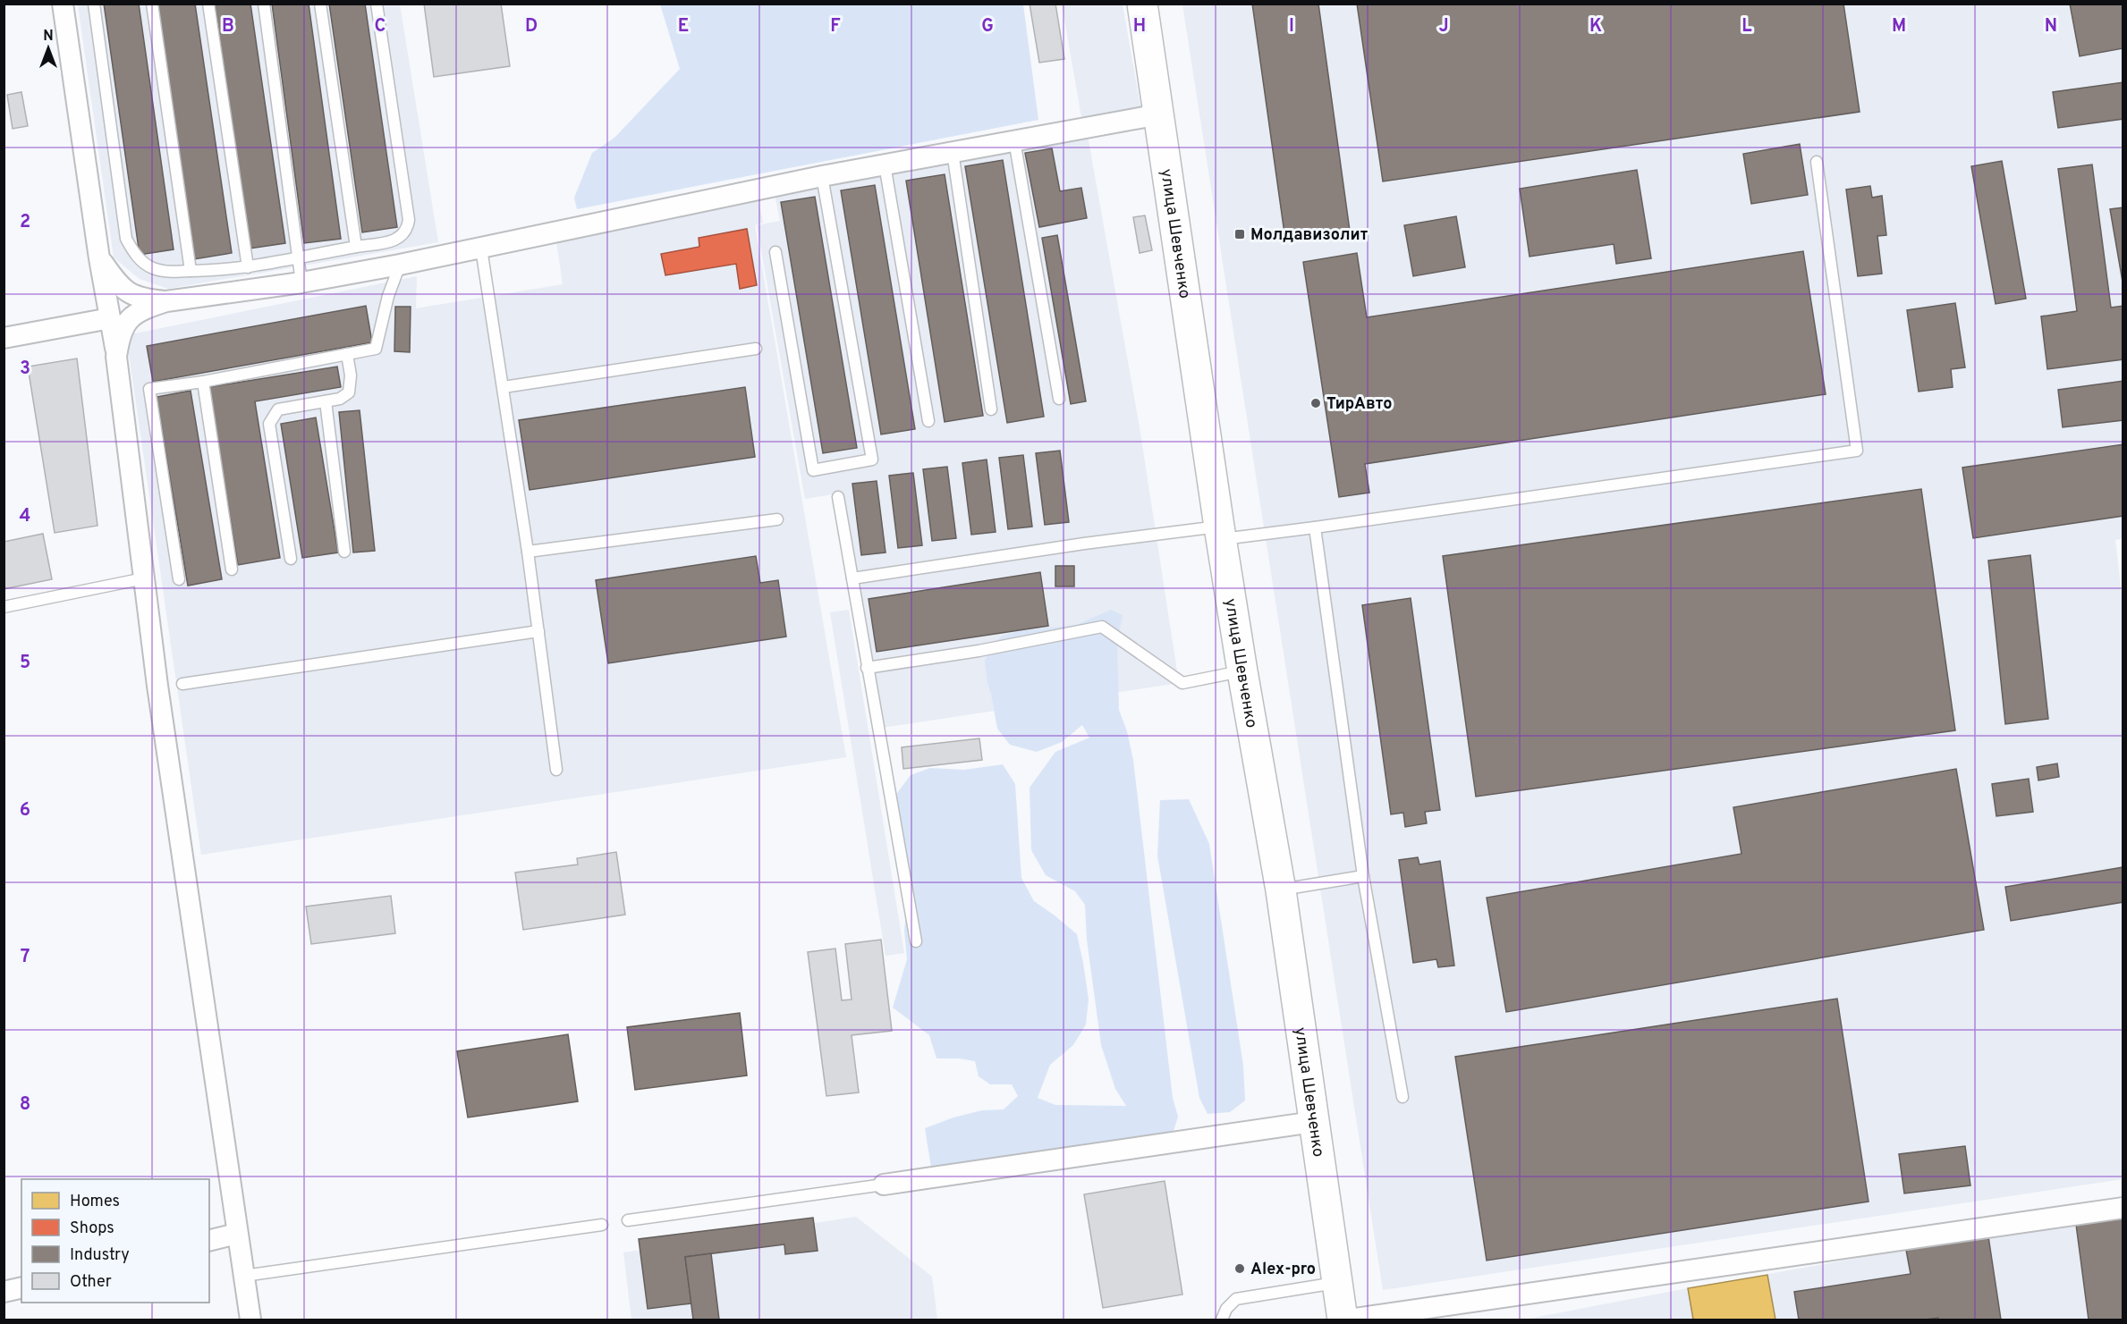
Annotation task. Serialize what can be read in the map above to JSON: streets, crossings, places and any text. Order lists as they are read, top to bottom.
{
  "streets": {
    "highway": ["улица Шевченко"]
  },
  "places": {
    "transit": ["Молдавизолит"],
    "other": ["ТирАвто", "Alex-pro"]
  },
  "legend": [
    "Homes",
    "Shops",
    "Industry",
    "Other"
  ],
  "north": "top",
  "grid": {
    "columns": [
      "B",
      "C",
      "D",
      "E",
      "F",
      "G",
      "H",
      "I",
      "J",
      "K",
      "L",
      "M",
      "N"
    ],
    "rows": [
      "2",
      "3",
      "4",
      "5",
      "6",
      "7",
      "8"
    ]
  }
}
